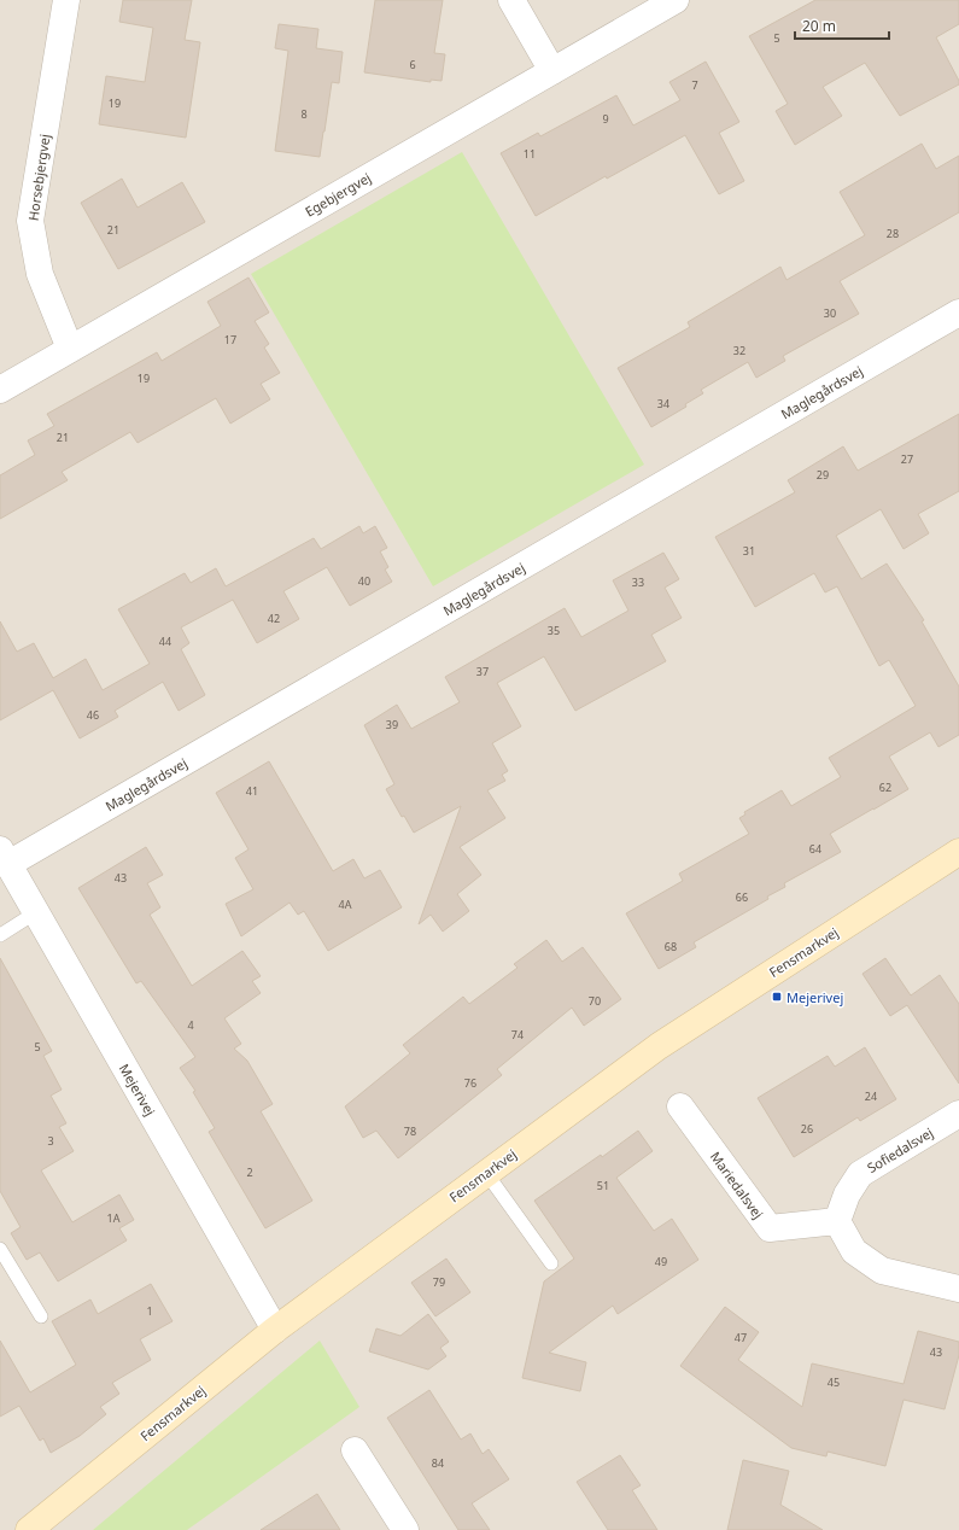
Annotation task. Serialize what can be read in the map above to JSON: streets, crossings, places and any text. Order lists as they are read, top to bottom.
{
  "streets": {
    "street": [
      "Horsebjergvej",
      "Egebjergvej",
      "Maglegårdsvej",
      "Fensmarkvej",
      "Mejerivej",
      "Sofiedalsvej",
      "Mariedalsvej"
    ]
  },
  "crossings": [
    ["Horsebjergvej", "Egebjergvej"],
    ["Maglegårdsvej", "Mejerivej"],
    ["Fensmarkvej", "Mejerivej"],
    ["Sofiedalsvej", "Mariedalsvej"]
  ],
  "places": {
    "transit": ["Mejerivej"]
  },
  "house_numbers": [
    "5",
    "6",
    "7",
    "19",
    "8",
    "9",
    "11",
    "21",
    "28",
    "30",
    "17",
    "32",
    "19",
    "34",
    "21",
    "27",
    "29",
    "31",
    "40",
    "33",
    "42",
    "35",
    "44",
    "37",
    "46",
    "39",
    "62",
    "41",
    "64",
    "43",
    "66",
    "4A",
    "68",
    "70",
    "4",
    "74",
    "5",
    "76",
    "24",
    "26",
    "78",
    "3",
    "2",
    "51",
    "1A",
    "49",
    "79",
    "1",
    "47",
    "43",
    "45",
    "84"
  ],
  "scale_bar": "20 m"
}
